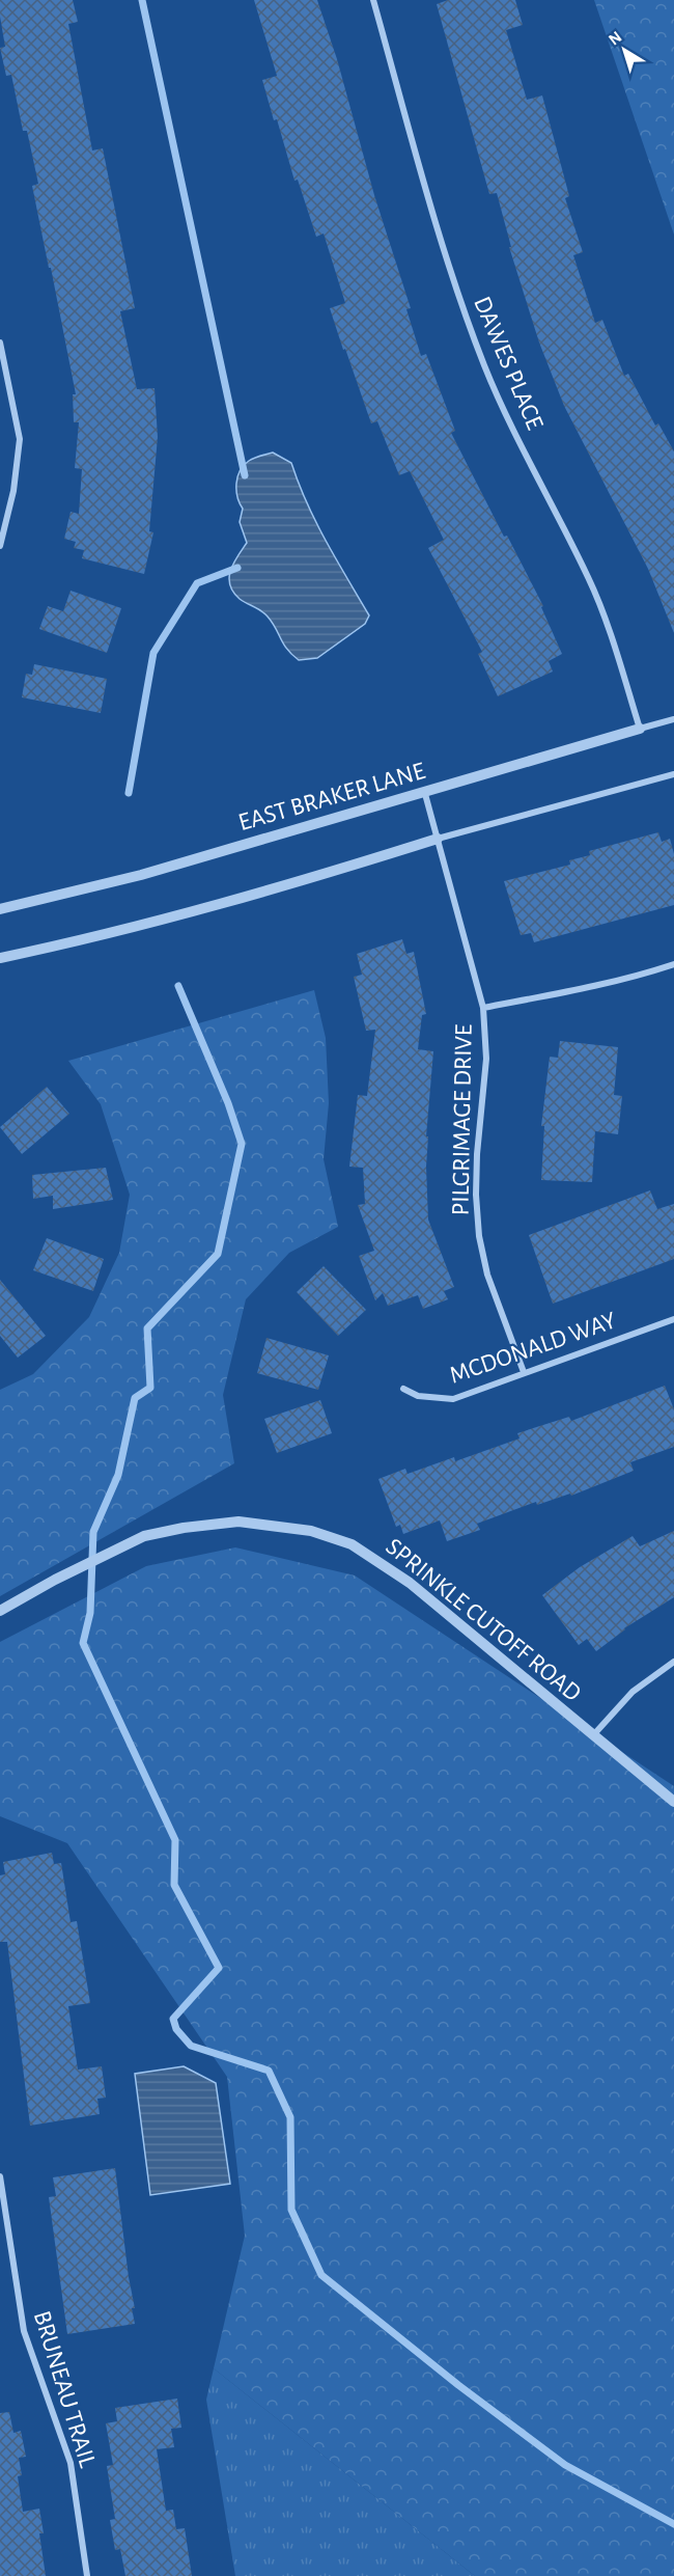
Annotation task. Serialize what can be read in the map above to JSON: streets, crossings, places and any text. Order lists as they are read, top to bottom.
{
  "streets": {
    "street": [
      "DAWES PLACE",
      "EAST BRAKER LANE",
      "PILGRIMAGE DRIVE",
      "MCDONALD WAY",
      "SPRINKLE CUTOFF ROAD",
      "BRUNEAU TRAIL"
    ]
  },
  "crossings": [
    ["DAWES PLACE", "EAST BRAKER LANE"],
    ["EAST BRAKER LANE", "PILGRIMAGE DRIVE"],
    ["PILGRIMAGE DRIVE", "MCDONALD WAY"]
  ],
  "north": "top left"
}
